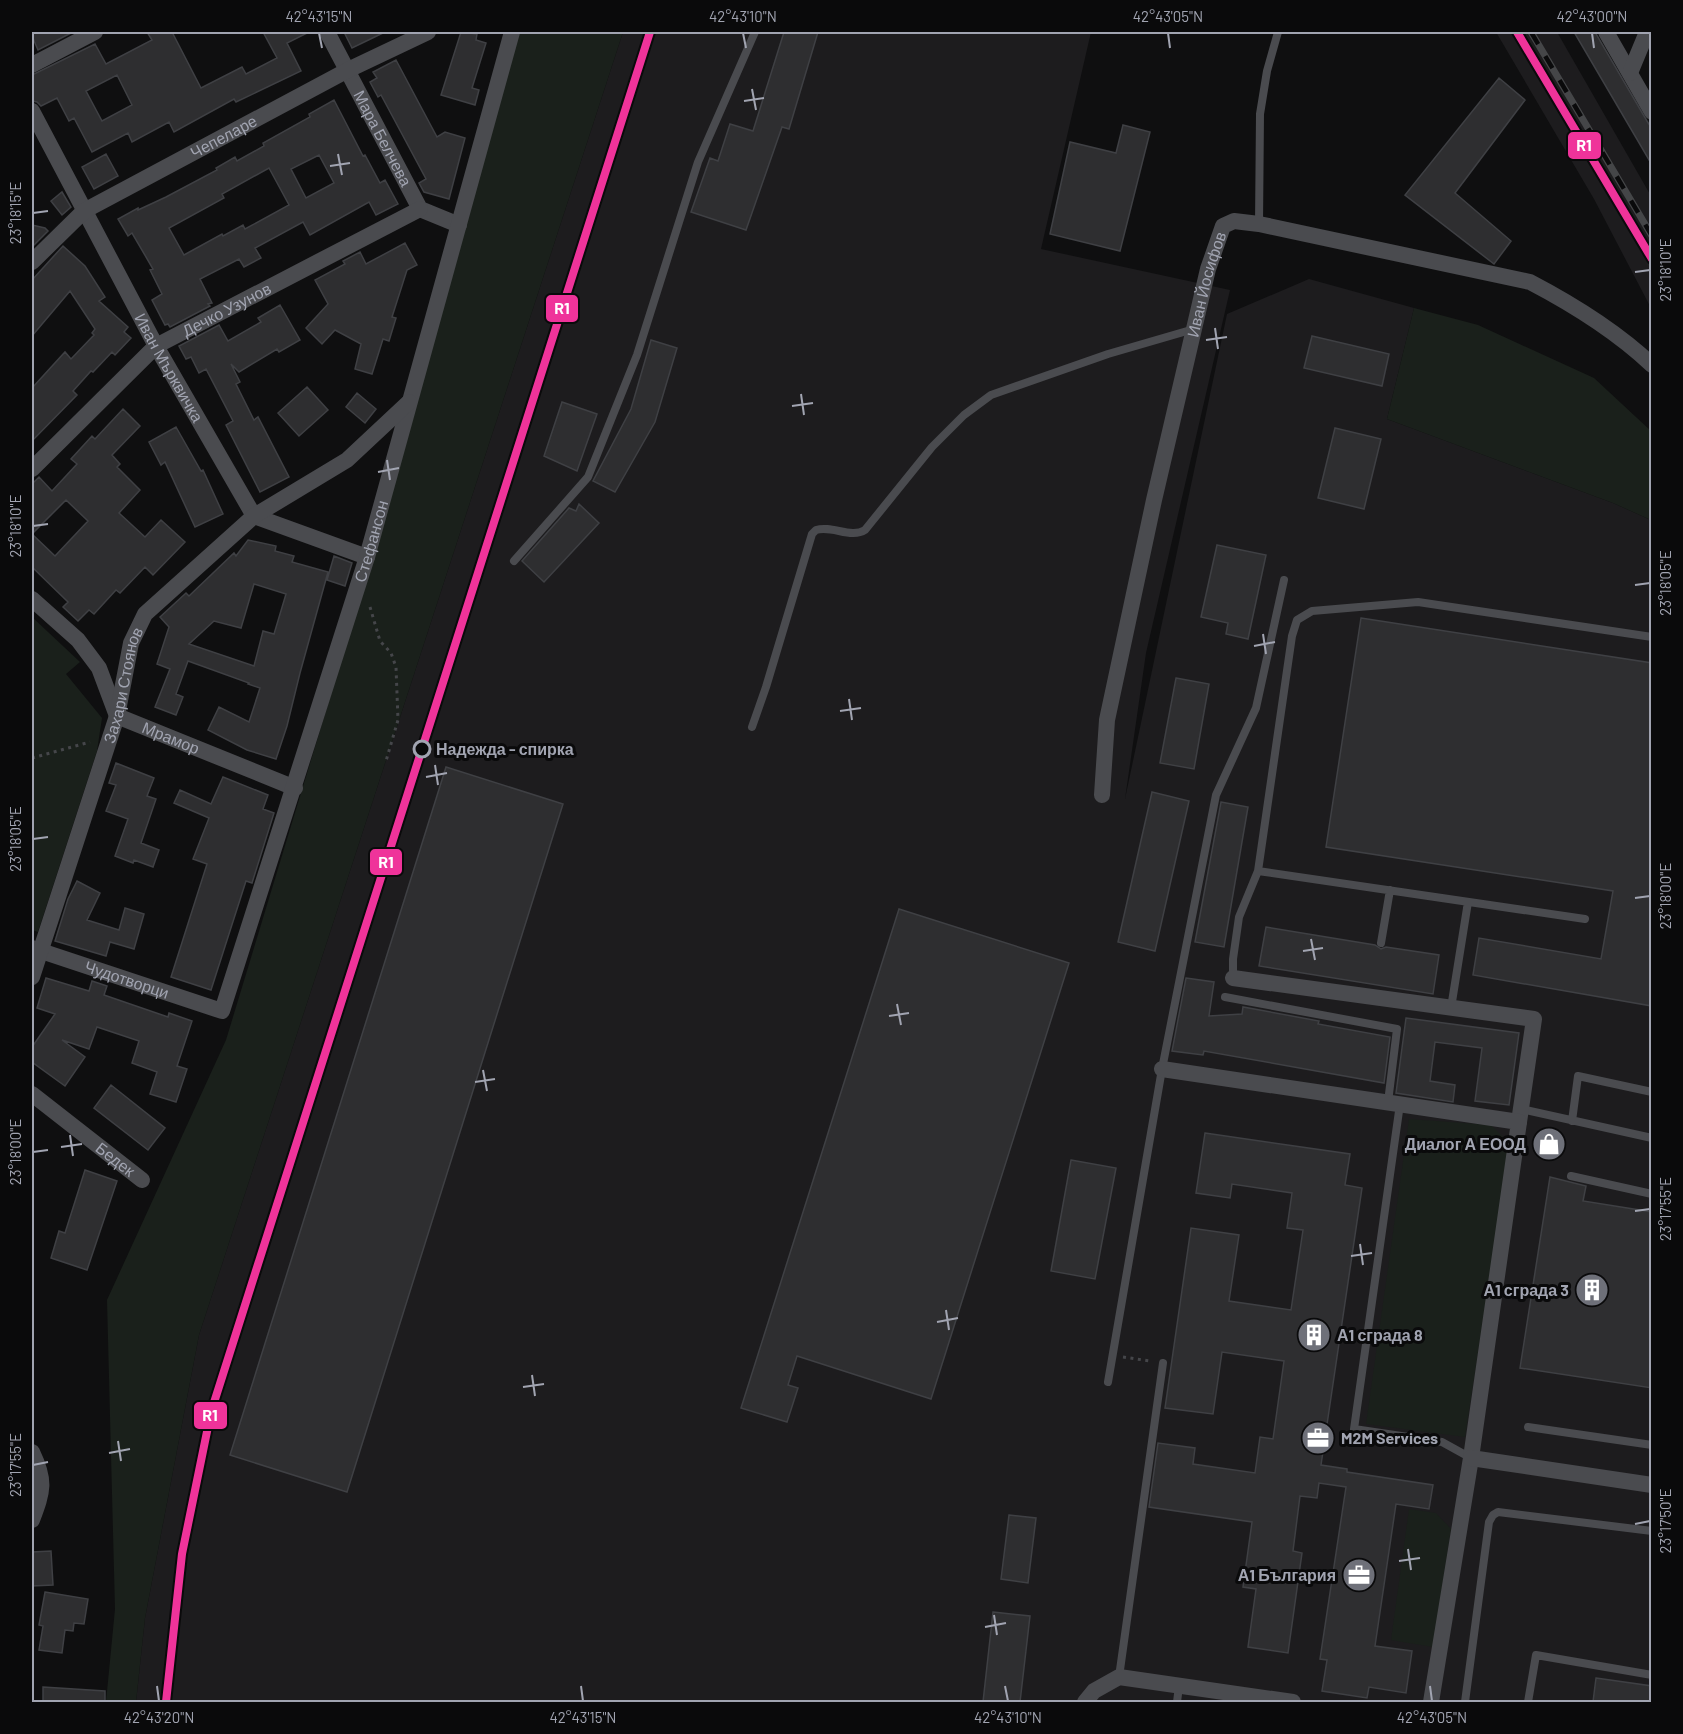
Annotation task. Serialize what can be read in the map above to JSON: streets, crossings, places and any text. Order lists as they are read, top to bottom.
{
  "streets": {
    "street": [
      "Чепеларе",
      "Мара Белчева",
      "Иван Йосифов",
      "Дечко Узунов",
      "Иван Мърквичка",
      "Стефансон",
      "Захари Стоянов",
      "Мрамор",
      "Чудотворци",
      "Бедек"
    ]
  },
  "crossings": [
    ["Чепеларе", "Мара Белчева"],
    ["Чепеларе", "Иван Мърквичка"],
    ["Мара Белчева", "Дечко Узунов"],
    ["Дечко Узунов", "Иван Мърквичка"],
    ["Иван Мърквичка", "Захари Стоянов"],
    ["Стефансон", "Захари Стоянов"],
    ["Стефансон", "Мрамор"],
    ["Стефансон", "Чудотворци"],
    ["Захари Стоянов", "Мрамор"],
    ["Захари Стоянов", "Чудотворци"]
  ],
  "places": {
    "other": ["Надежда - спирка"],
    "shop": ["Диалог А ЕООД"],
    "building": ["А1 сграда 3", "А1 сграда 8"],
    "office": ["M2M Services", "А1 България"]
  },
  "lines": ["transit line R1"],
  "coordinates": [
    "42°43'15\"N",
    "42°43'10\"N",
    "42°43'05\"N",
    "42°43'00\"N",
    "23°18'15\"E",
    "23°18'10\"E",
    "23°18'05\"E",
    "23°18'00\"E",
    "23°17'55\"E",
    "23°17'50\"E",
    "42°43'20\"N"
  ]
}
